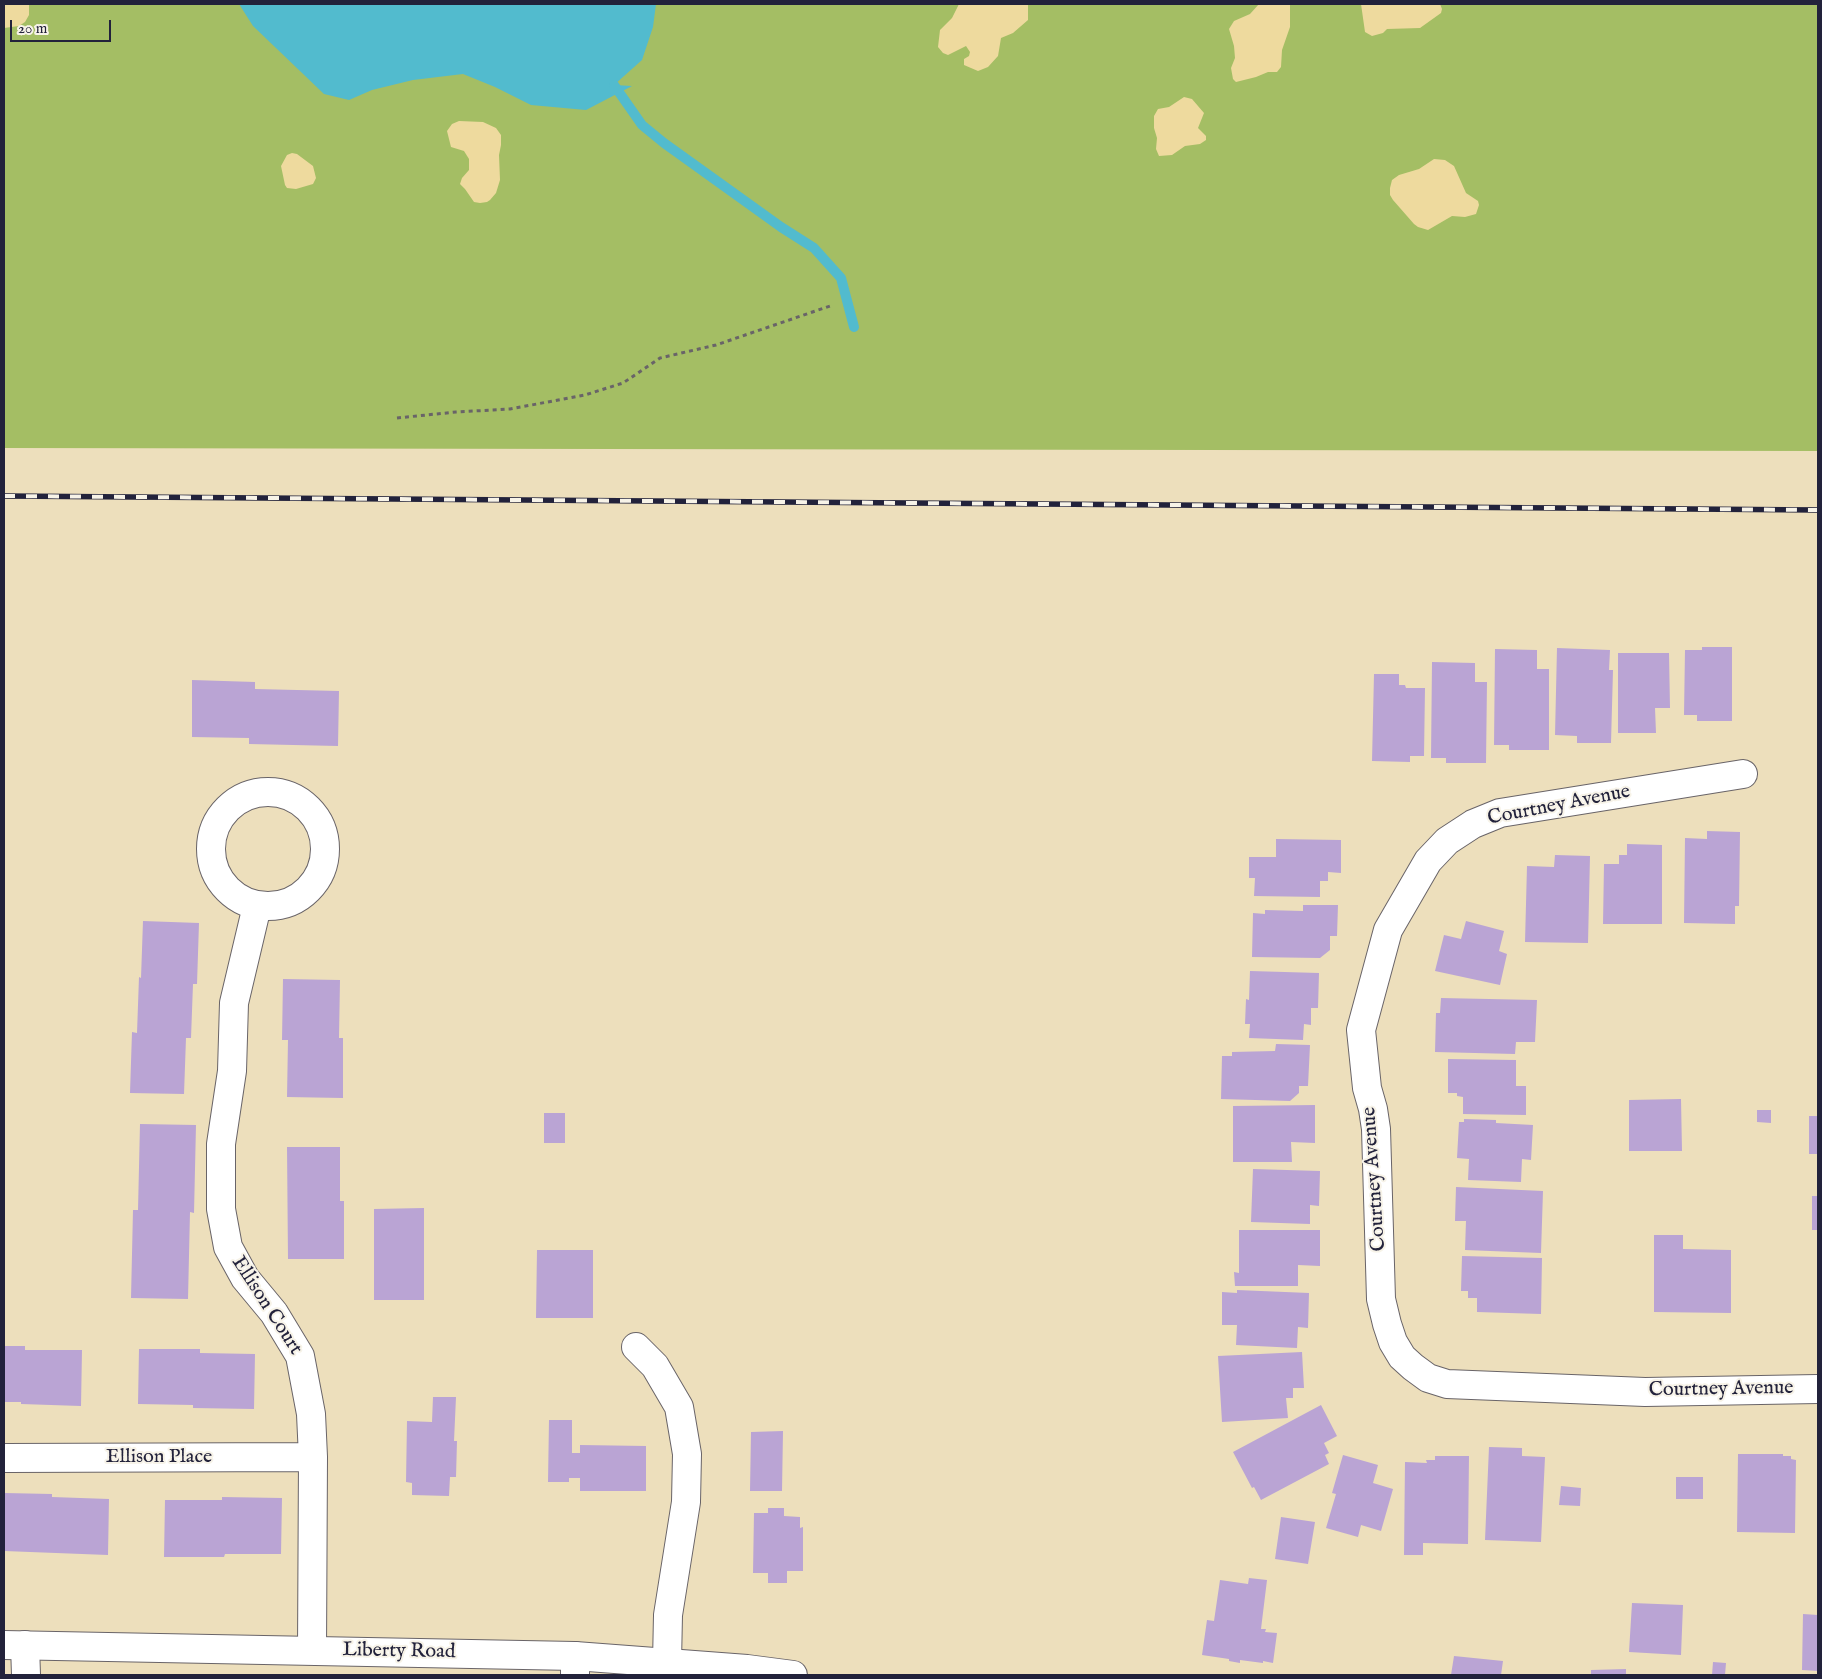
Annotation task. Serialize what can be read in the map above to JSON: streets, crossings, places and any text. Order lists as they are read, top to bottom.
{
  "streets": {
    "street": [
      "Courtney Avenue",
      "Ellison Court",
      "Ellison Place",
      "Liberty Road"
    ]
  },
  "crossings": [
    ["Ellison Court", "Ellison Place"],
    ["Ellison Court", "Liberty Road"]
  ],
  "scale_bar": "20 m"
}
